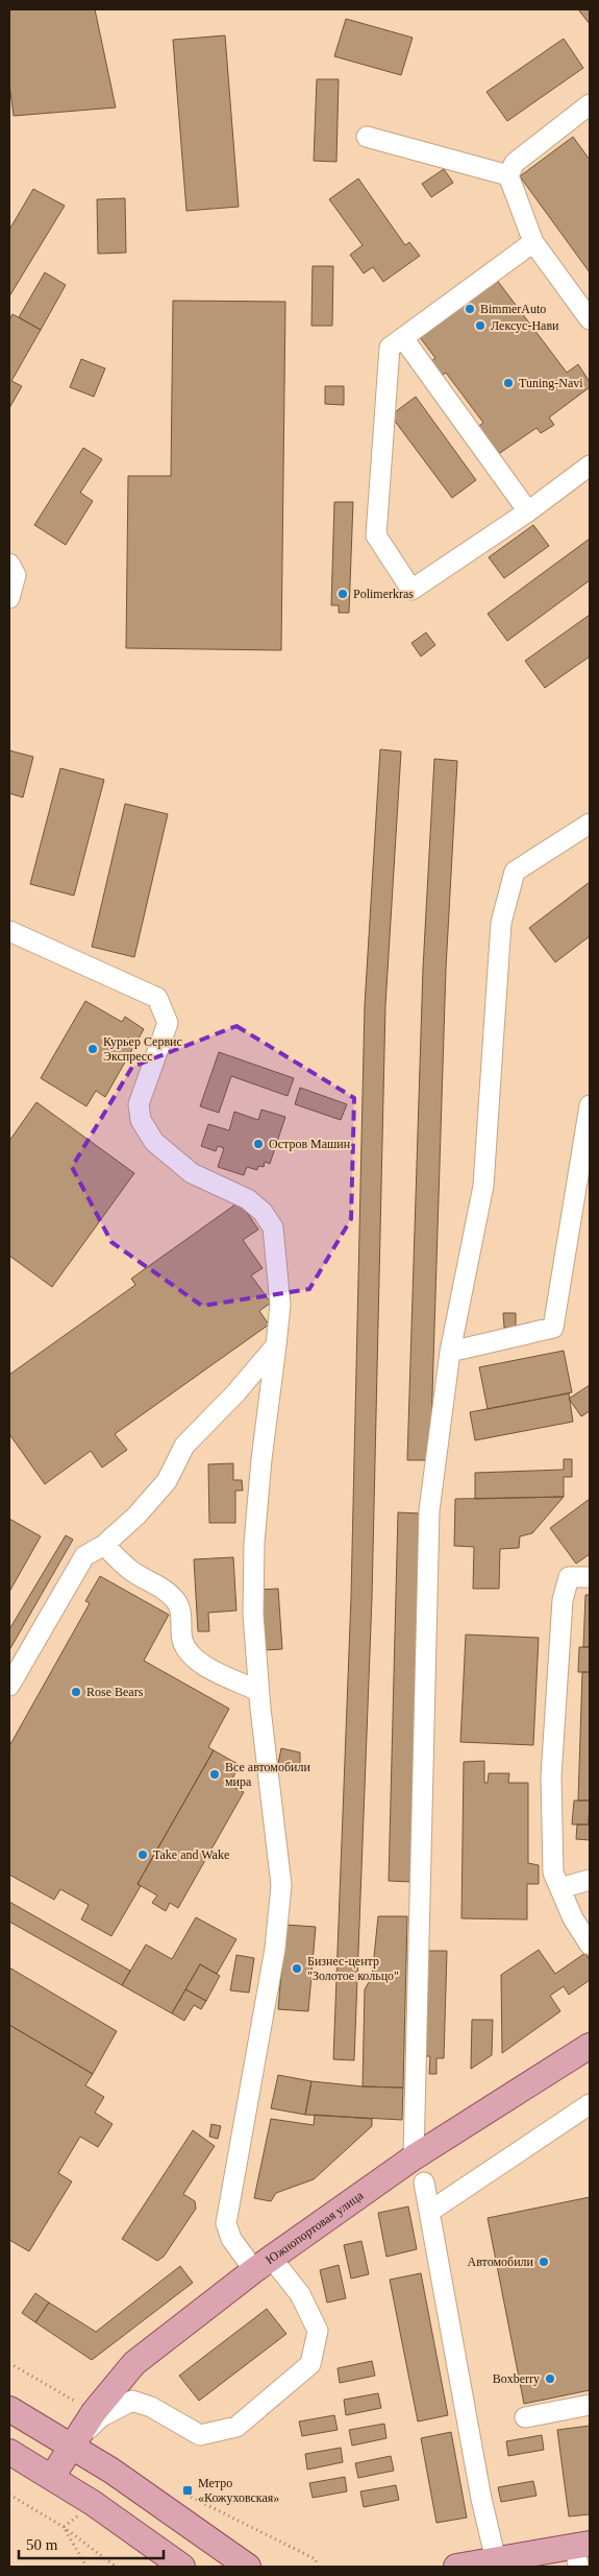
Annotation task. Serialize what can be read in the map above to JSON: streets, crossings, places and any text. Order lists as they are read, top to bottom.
{
  "streets": {
    "main road": ["Южнопортовая улица"]
  },
  "places": {
    "other": [
      "BimmerAuto",
      "Лексус-Нави",
      "Tuning-Navi",
      "Polimerkras",
      "Курьер Сервис Экспресс",
      "Остров Машин",
      "Rose Bears",
      "Все автомобили мира",
      "Take and Wake",
      "Бизнес-центр \"Золотое кольцо\"",
      "Автомобили",
      "Boxberry"
    ],
    "transit": ["Метро «Кожуховская»"]
  },
  "scale_bar": "50 m"
}
